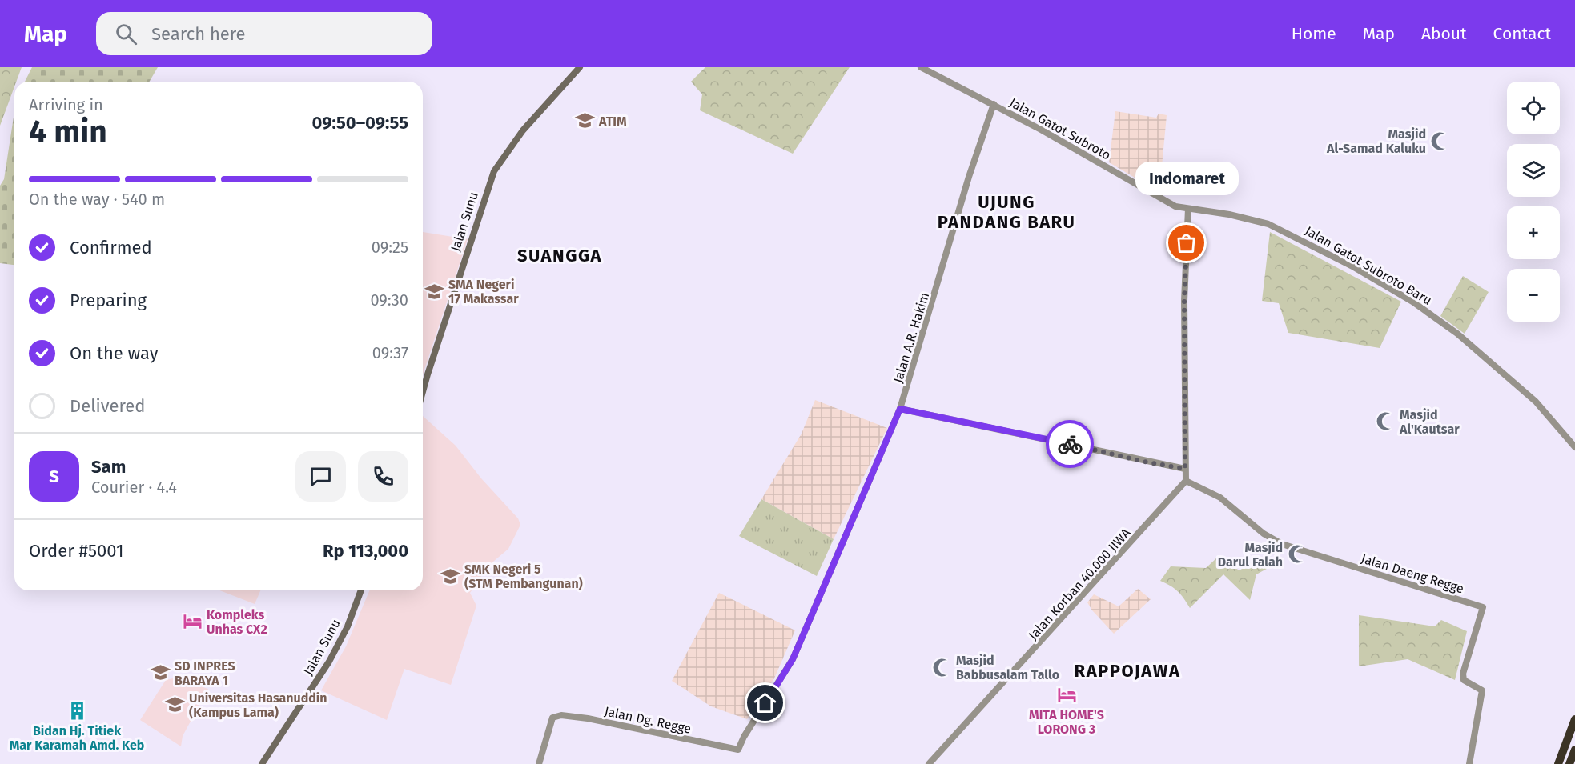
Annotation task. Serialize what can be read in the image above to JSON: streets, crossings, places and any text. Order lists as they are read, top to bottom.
{
  "streets": {
    "main road": ["Jalan Sunu"],
    "street": [
      "Jalan Gatot Subroto",
      "Jalan Gatot Subroto Baru",
      "Jalan A.R. Hakim",
      "Jalan Daeng Regge",
      "Jalan Korban 40.000 JIWA",
      "Jalan Dg. Regge"
    ]
  },
  "crossings": [
    ["Jalan Gatot Subroto", "Jalan Gatot Subroto Baru"],
    ["Jalan Gatot Subroto", "Jalan A.R. Hakim"],
    ["Jalan A.R. Hakim", "Jalan Dg. Regge"],
    ["Jalan Daeng Regge", "Jalan Korban 40.000 JIWA"]
  ],
  "districts": ["UJUNG PANDANG BARU", "SUANGGA", "RAPPOJAWA"],
  "places": {
    "school or university": [
      "ATIM",
      "SMA Negeri 17 Makassar",
      "SMK Negeri 5 (STM Pembangunan)",
      "SD INPRES BARAYA 1",
      "Universitas Hasanuddin (Kampus Lama)"
    ],
    "mosque": [
      "Masjid Al-Samad Kaluku",
      "Masjid Al'Kautsar",
      "Masjid Darul Falah",
      "Masjid Babbusalam Tallo"
    ],
    "other": ["Indomaret"],
    "hotel": ["Kompleks Unhas CX2", "MITA HOME'S LORONG 3"],
    "building": ["Bidan Hj. Titiek Mar Karamah Amd. Keb"]
  },
  "page": {
    "header": "Map",
    "search": "Search here",
    "nav": [
      "Home",
      "Map",
      "About",
      "Contact"
    ],
    "map_buttons": ["+", "−"],
    "heading": ["4 min", "Arriving in", "09:50–09:55"],
    "panel": [
      "Sam",
      "Courier · 4.4",
      "Order #5001",
      "Rp 113,000"
    ],
    "bubble": "Indomaret",
    "bar": "On the way · 540 m",
    "list": [
      ["Confirmed", "09:25"],
      ["Preparing", "09:30"],
      ["On the way", "09:37"],
      "Delivered"
    ],
    "round": "S"
  }
}
